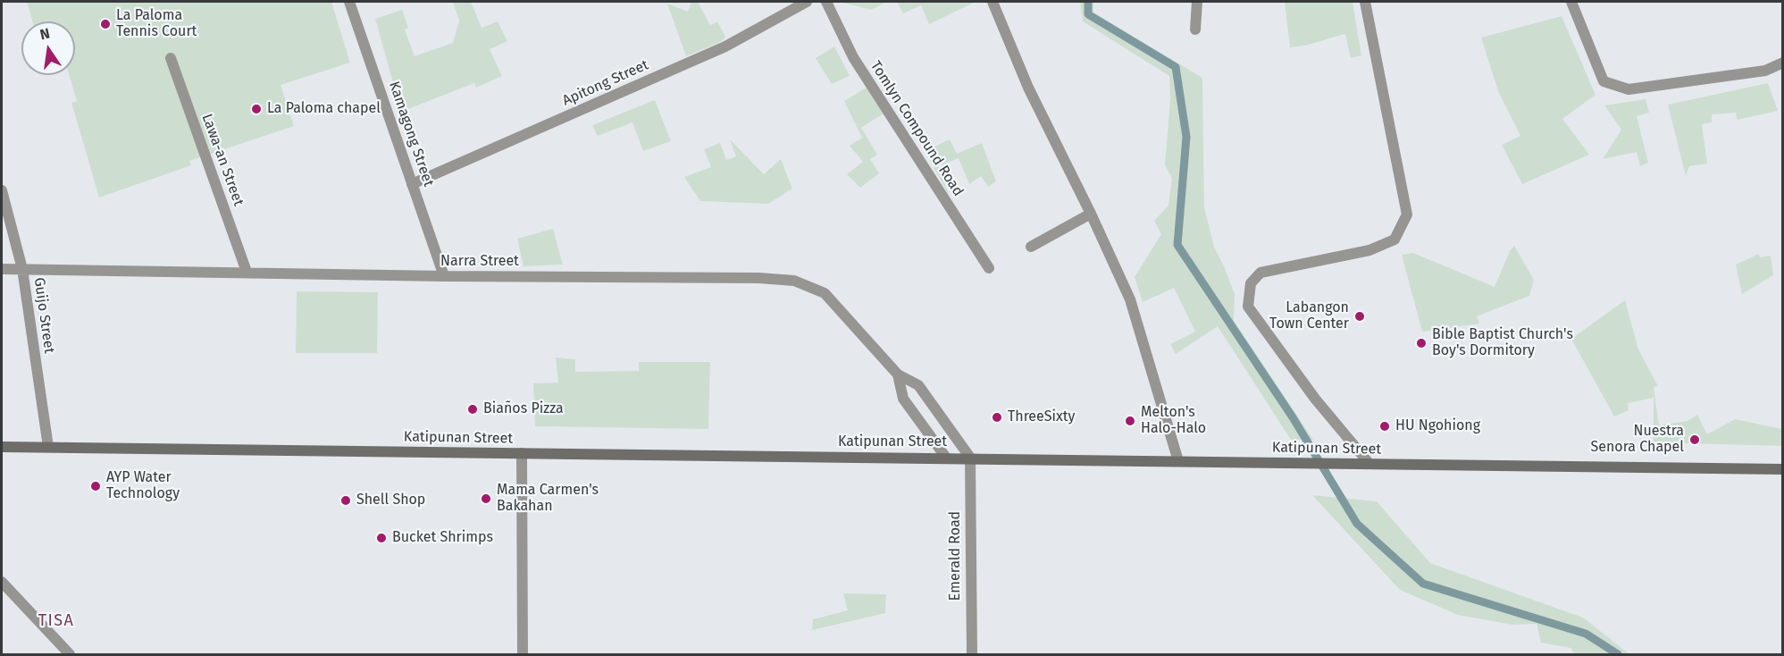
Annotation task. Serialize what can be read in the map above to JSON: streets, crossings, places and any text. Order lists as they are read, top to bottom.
{
  "streets": {
    "main road": ["Katipunan Street"],
    "street": [
      "Apitong Street",
      "Tomlyn Compound Road",
      "Kamagong Street",
      "Lawa-an Street",
      "Narra Street",
      "Guijo Street",
      "Emerald Road"
    ]
  },
  "crossings": [
    ["Apitong Street", "Kamagong Street"],
    ["Kamagong Street", "Narra Street"],
    ["Lawa-an Street", "Narra Street"],
    ["Narra Street", "Guijo Street"],
    ["Narra Street", "Katipunan Street"],
    ["Narra Street", "Emerald Road"],
    ["Guijo Street", "Katipunan Street"],
    ["Katipunan Street", "Emerald Road"]
  ],
  "districts": ["TISA"],
  "places": [
    "La Paloma Tennis Court",
    "La Paloma chapel",
    "Labangon Town Center",
    "Bible Baptist Church's Boy's Dormitory",
    "Biaños Pizza",
    "ThreeSixty",
    "Melton's Halo-Halo",
    "HU Ngohiong",
    "Nuestra Senora Chapel",
    "AYP Water Technology",
    "Mama Carmen's Bakahan",
    "Shell Shop",
    "Bucket Shrimps"
  ],
  "north": "top"
}
